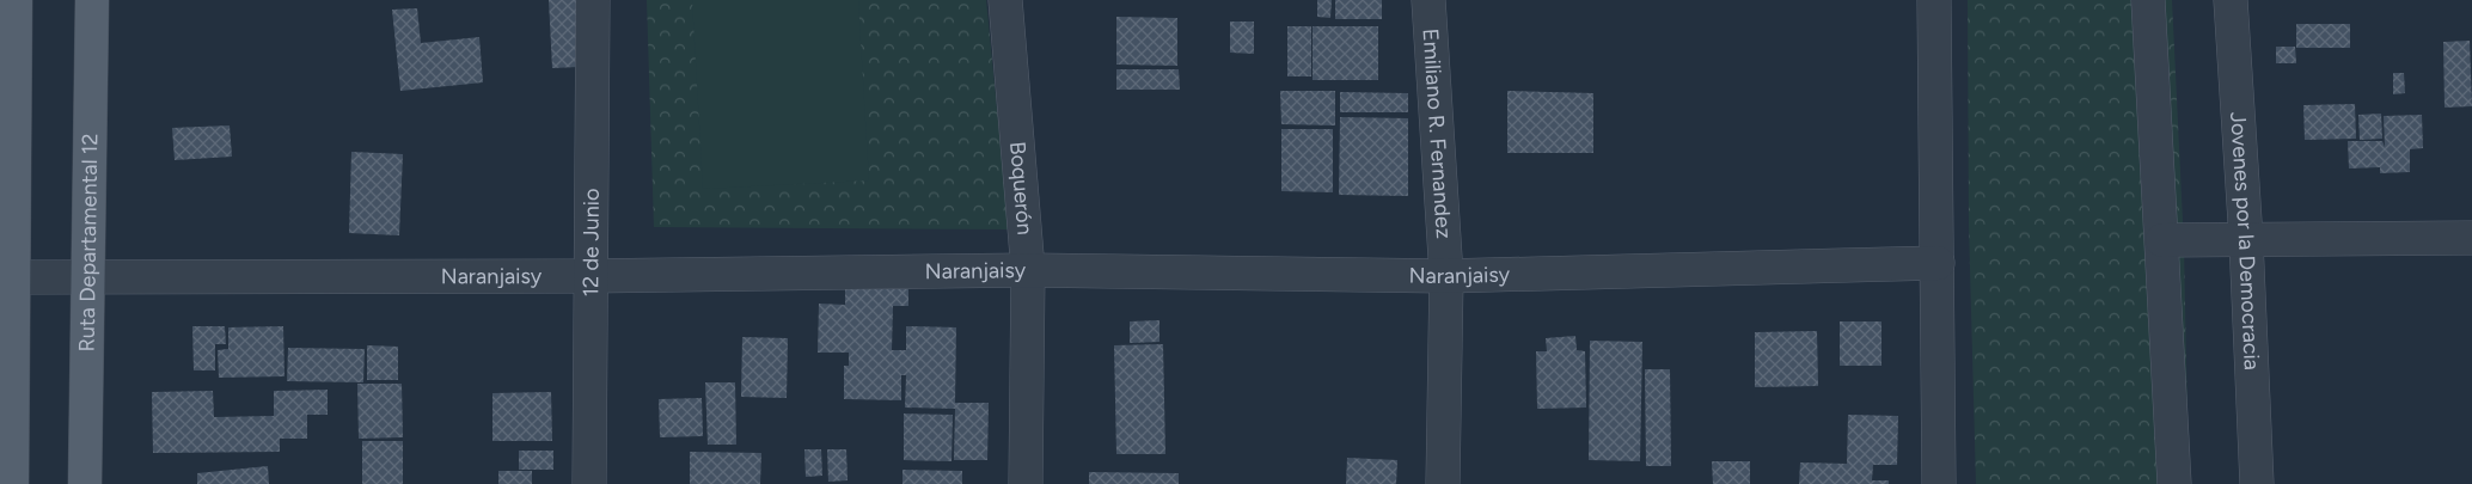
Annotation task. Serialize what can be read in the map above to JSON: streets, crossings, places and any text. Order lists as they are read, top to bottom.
{
  "streets": {
    "main road": ["Ruta Departamental 12"],
    "street": [
      "Emiliano R. Fernandez",
      "Boquerón",
      "12 de Junio",
      "Jovenes por la Democracia",
      "Naranjaisy"
    ]
  },
  "crossings": [
    ["Emiliano R. Fernandez", "Naranjaisy"],
    ["Boquerón", "Naranjaisy"],
    ["12 de Junio", "Naranjaisy"],
    ["Ruta Departamental 12", "Naranjaisy"]
  ]
}
